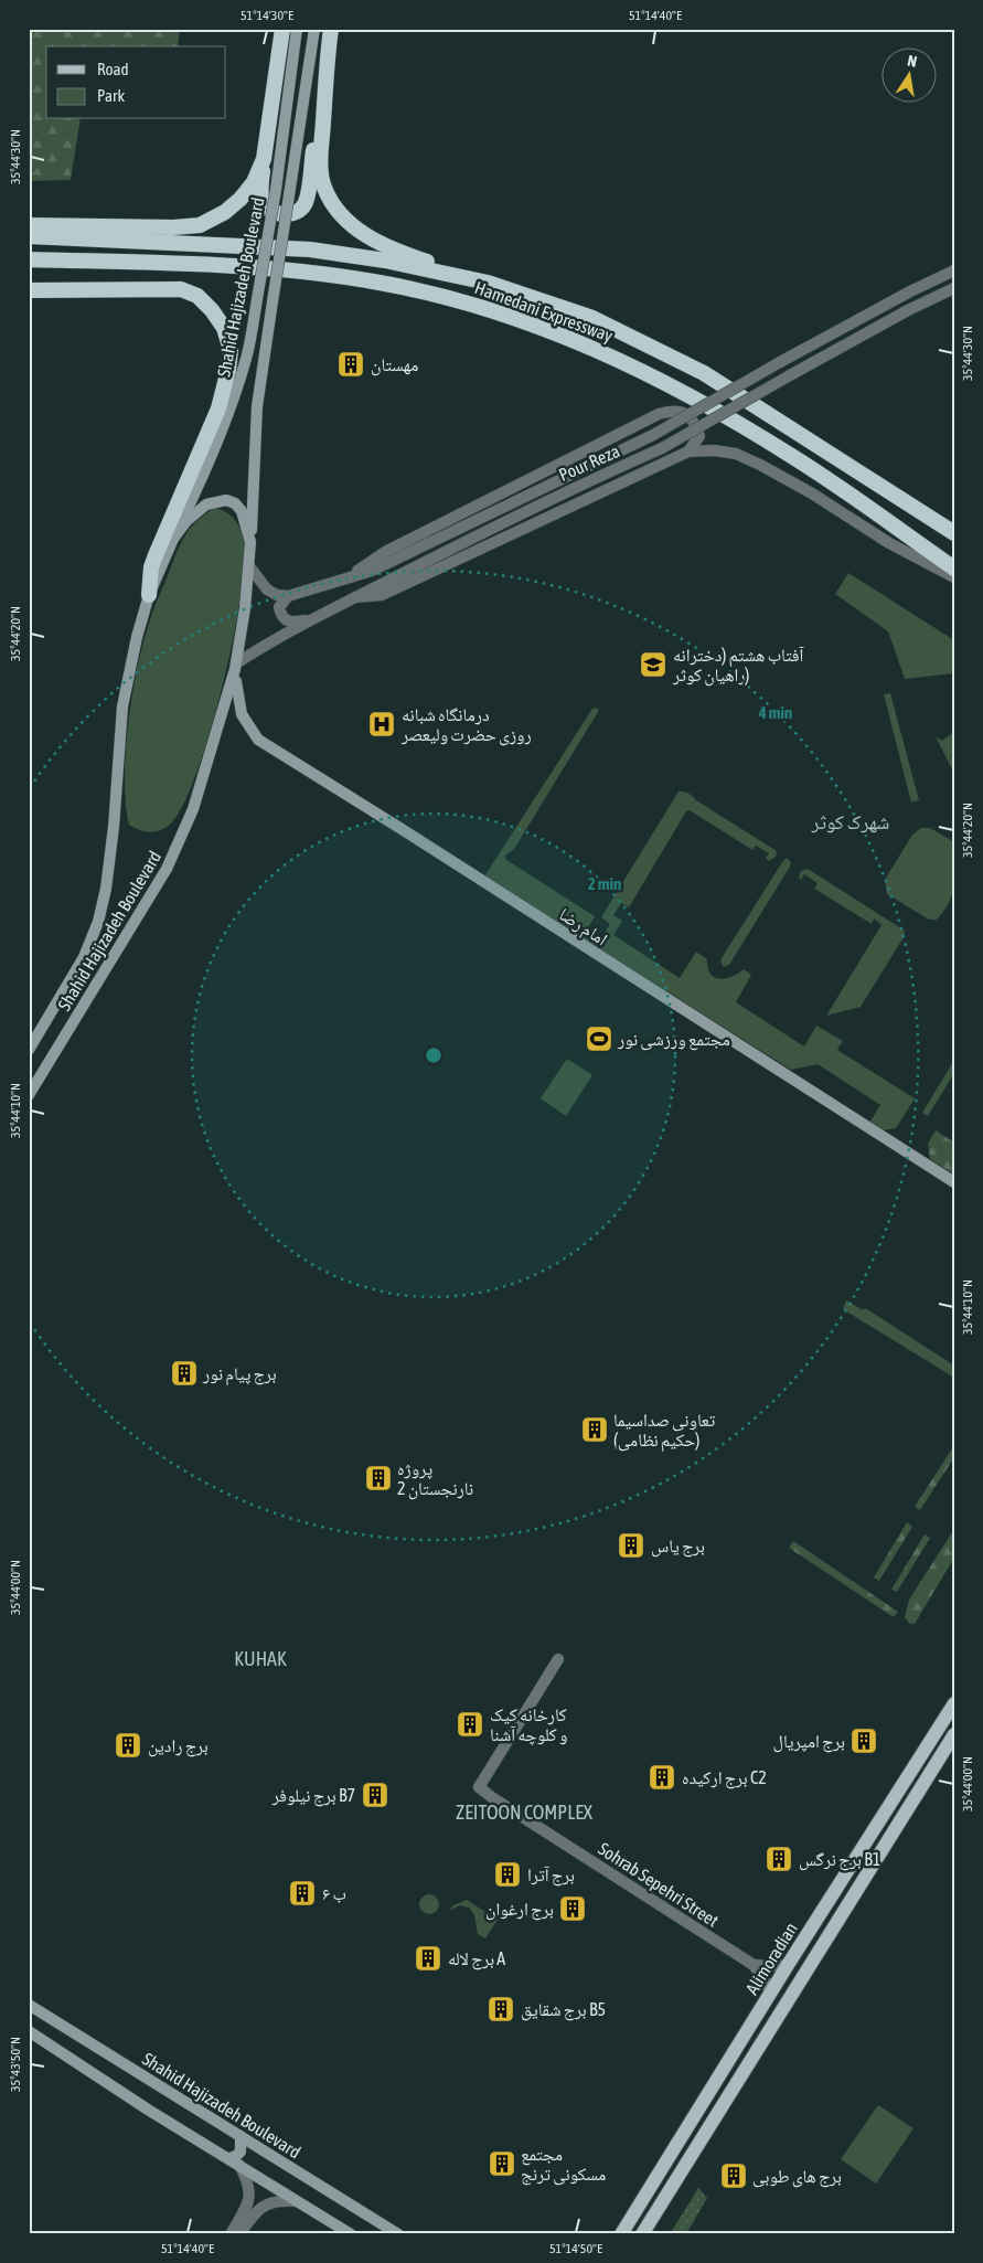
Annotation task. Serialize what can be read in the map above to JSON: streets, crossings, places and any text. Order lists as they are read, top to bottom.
{
  "streets": {
    "highway": ["Hamedani Expressway"],
    "main road": ["Shahid Hajizadeh Boulevard", "امام رضا", "Alimoradian"],
    "street": ["Pour Reza", "Sohrab Sepehri Street"]
  },
  "crossings": [
    ["Shahid Hajizadeh Boulevard", "Pour Reza"],
    ["Shahid Hajizadeh Boulevard", "امام رضا"],
    ["Pour Reza", "امام رضا"],
    ["Sohrab Sepehri Street", "Alimoradian"]
  ],
  "districts": ["شهرک کوثر", "KUHAK", "ZEITOON COMPLEX"],
  "places": {
    "building": [
      "مهستان",
      "برج پیام نور",
      "تعاونی صداسیما (حکیم نظامی)",
      "پروژه نارنجستان 2",
      "برج یاس",
      "کارخانه کیک و کلوچه آشنا",
      "برج امپریال",
      "برج رادین",
      "برج ارکیده C2",
      "برج نیلوفر B7",
      "برج نرگس B1",
      "برج آترا",
      "ب ۶",
      "برج ارغوان",
      "برج لاله A",
      "برج شقایق B5",
      "مجتمع مسکونی ترنج",
      "برج های طوبی"
    ],
    "school or university": ["آفتاب هشتم (دخترانه راهیان کوثر)"],
    "hospital": ["درمانگاه شبانه روزی حضرت ولیعصر"],
    "sports": ["مجتمع ورزشی نور"]
  },
  "legend": ["Road", "Park"],
  "north": "top",
  "coordinates": [
    "51°14'30\"E",
    "51°14'40\"E",
    "35°44'30\"N",
    "35°44'20\"N",
    "35°44'10\"N",
    "35°44'00\"N",
    "35°43'50\"N",
    "51°14'50\"E"
  ],
  "rings": ["4 min", "2 min"]
}
